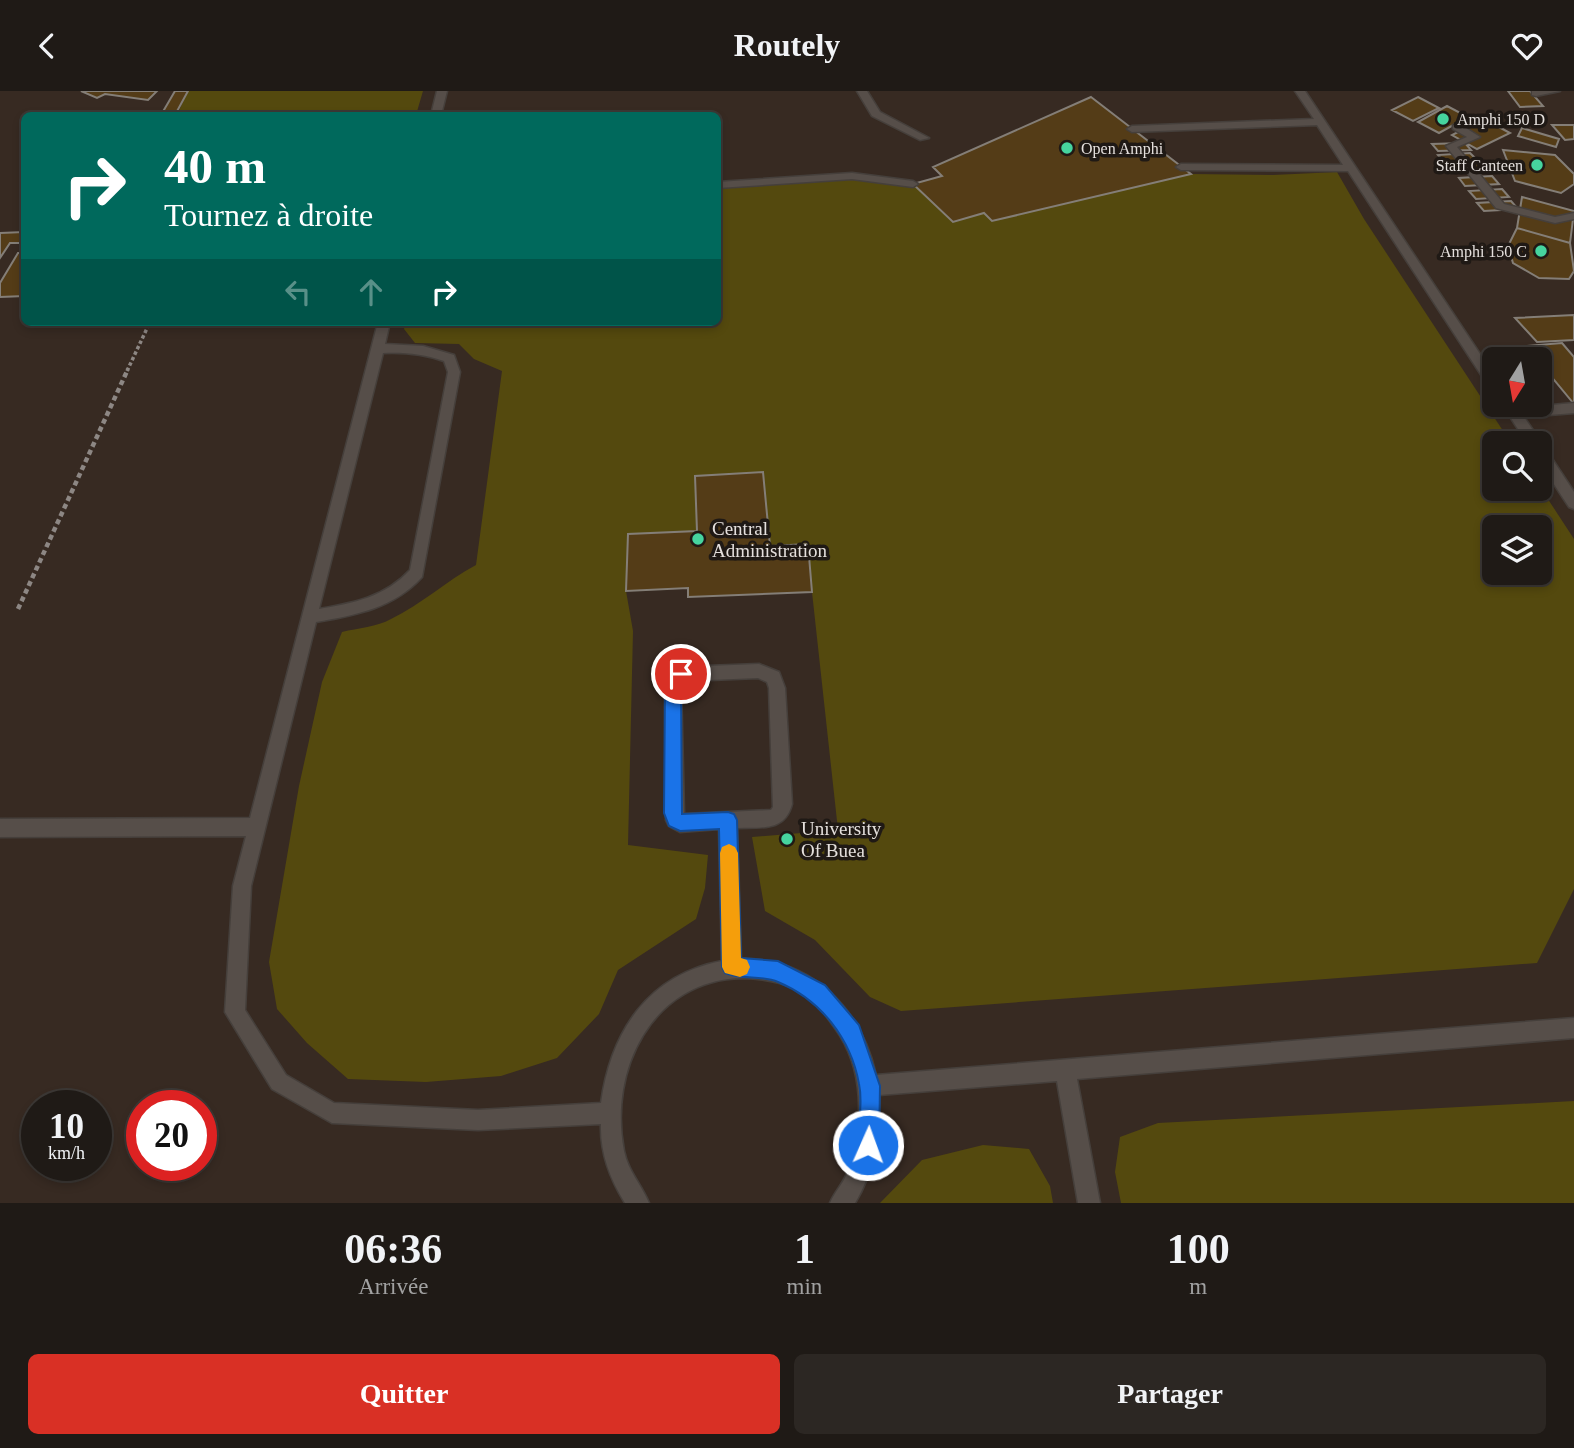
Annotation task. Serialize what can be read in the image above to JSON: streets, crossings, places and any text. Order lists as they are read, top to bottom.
{
  "places": [
    "Amphi 150 D",
    "Open Amphi",
    "Staff Canteen",
    "Amphi 150 C",
    "Central Administration",
    "University Of Buea"
  ],
  "north": "bottom",
  "page": {
    "header": "Routely",
    "turn": ["40 m", "Tournez à droite"],
    "speed": "10 km/h",
    "limit": "20",
    "eta": [
      "06:36",
      "Arrivée",
      "1",
      "min",
      "100",
      "m"
    ],
    "buttons": ["Quitter", "Partager"]
  }
}
